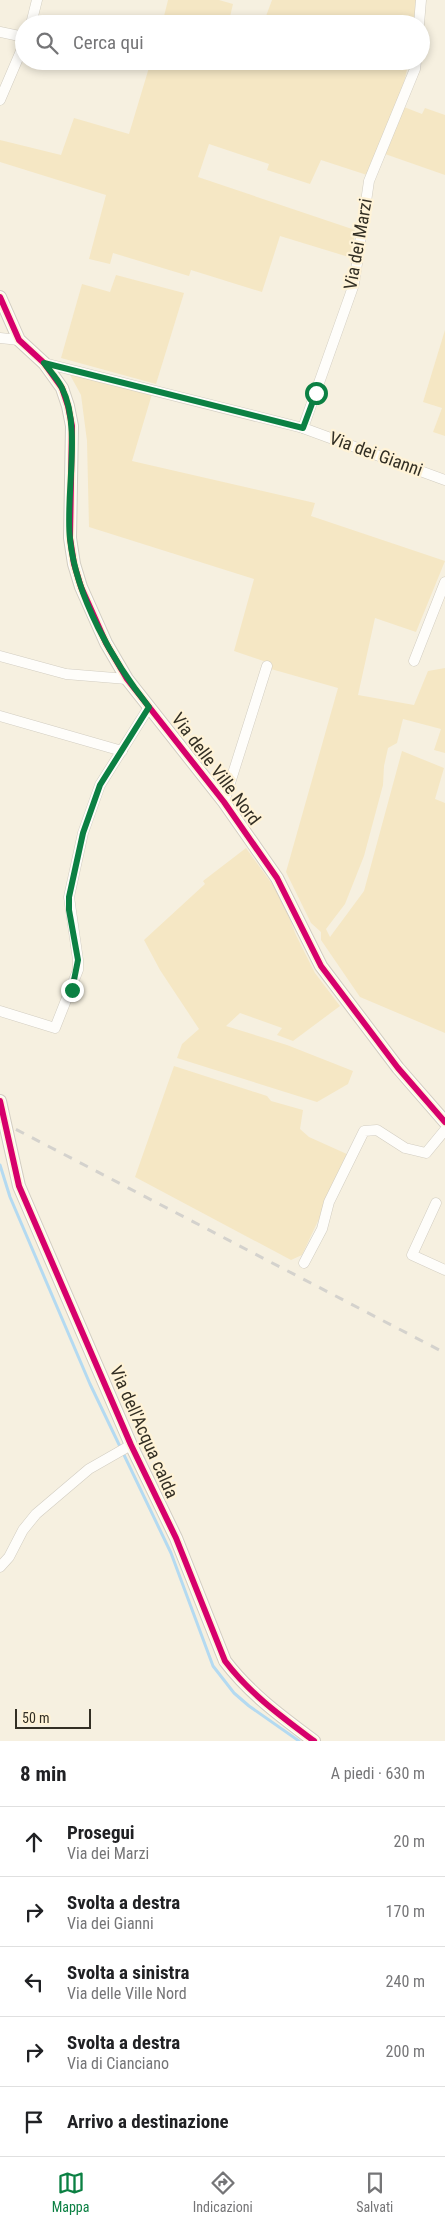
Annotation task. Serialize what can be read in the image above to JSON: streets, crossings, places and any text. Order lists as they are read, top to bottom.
{
  "streets": {
    "street": [
      "Via dei Marzi",
      "Via dei Gianni",
      "Via delle Ville Nord",
      "Via dell'Acqua calda"
    ]
  },
  "crossings": [
    ["Via dei Marzi", "Via dei Gianni"],
    ["Via dei Gianni", "Via delle Ville Nord"]
  ],
  "scale_bar": "50 m",
  "page": {
    "search": "Cerca qui",
    "scale": "50 m",
    "heading": ["8 min", "A piedi · 630 m"],
    "list": [
      ["Prosegui", "Via dei Marzi", "20 m"],
      ["Svolta a destra", "Via dei Gianni", "170 m"],
      ["Svolta a sinistra", "Via delle Ville Nord", "240 m"],
      ["Svolta a destra", "Via di Cianciano", "200 m"],
      "Arrivo a destinazione"
    ],
    "nav": ["Mappa", "Indicazioni", "Salvati"]
  }
}
